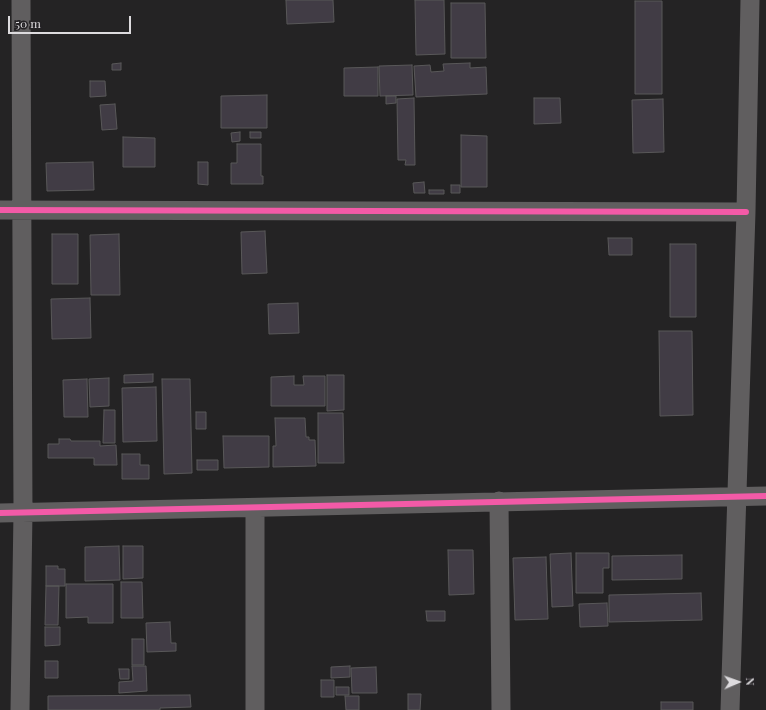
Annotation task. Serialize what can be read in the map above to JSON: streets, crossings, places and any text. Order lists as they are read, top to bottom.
{
  "scale_bar": "50 m",
  "north": "right"
}
